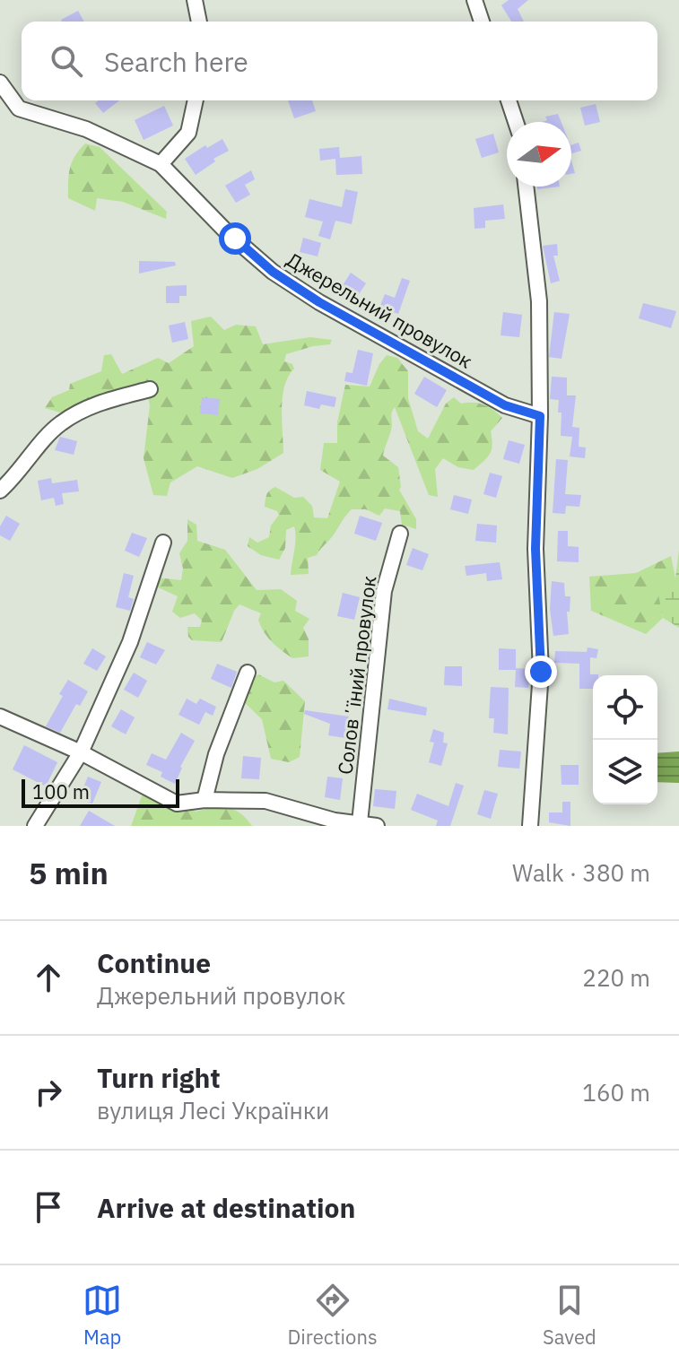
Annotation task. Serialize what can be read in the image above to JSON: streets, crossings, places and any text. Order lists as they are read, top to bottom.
{
  "streets": {
    "street": ["Джерельний провулок", "Соловʼїний провулок"]
  },
  "scale_bar": "100 m",
  "north": "right",
  "page": {
    "search": "Search here",
    "scale": "100 m",
    "heading": ["5 min", "Walk · 380 m"],
    "list": [
      ["Continue", "Джерельний провулок", "220 m"],
      ["Turn right", "вулиця Лесі Українки", "160 m"],
      "Arrive at destination"
    ],
    "nav": ["Map", "Directions", "Saved"]
  }
}
